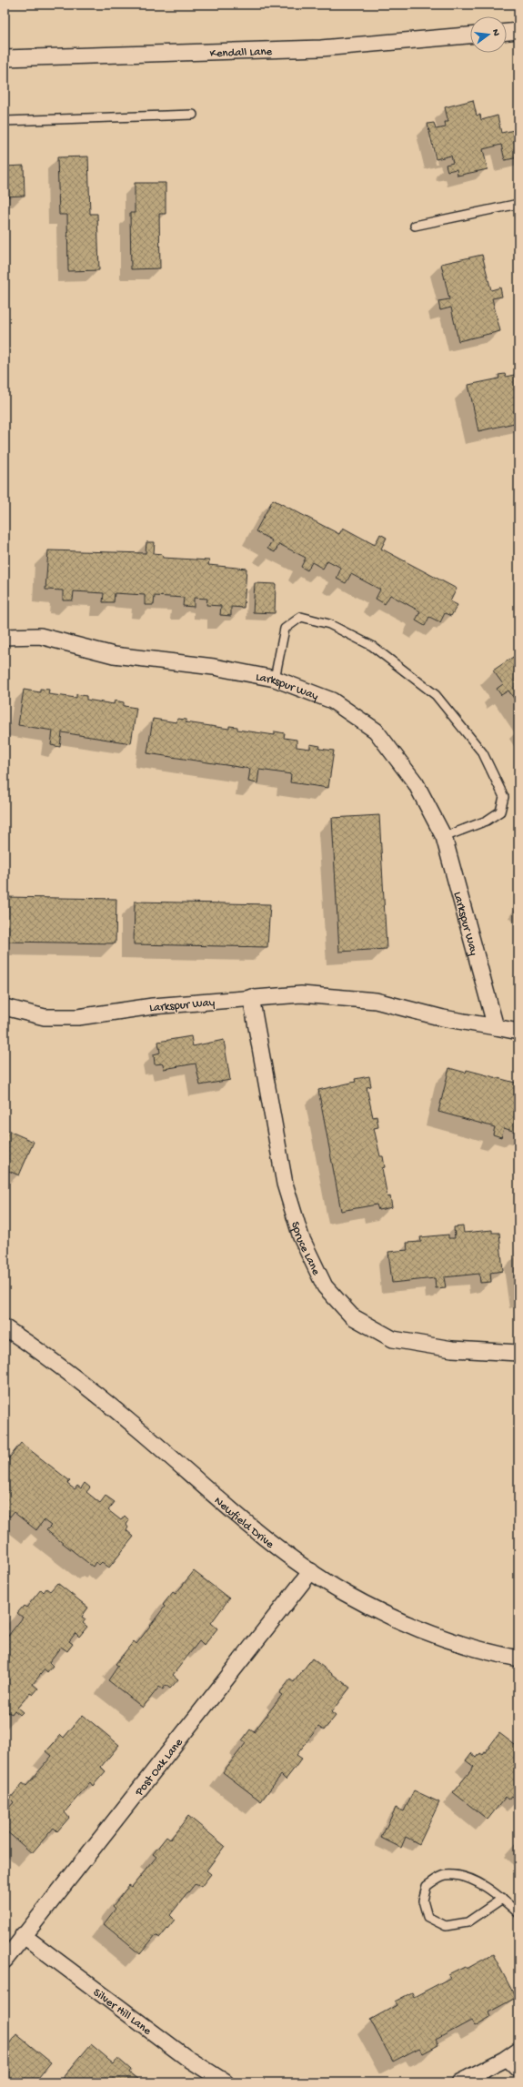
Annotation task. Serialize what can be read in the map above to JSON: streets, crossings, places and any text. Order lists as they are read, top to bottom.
{
  "streets": {
    "street": [
      "Kendall Lane",
      "Larkspur Way",
      "Spruce Lane",
      "Newfield Drive",
      "Post Oak Lane",
      "Silver Hill Lane"
    ]
  },
  "crossings": [
    ["Larkspur Way", "Spruce Lane"],
    ["Newfield Drive", "Post Oak Lane"],
    ["Post Oak Lane", "Silver Hill Lane"]
  ],
  "north": "right"
}
